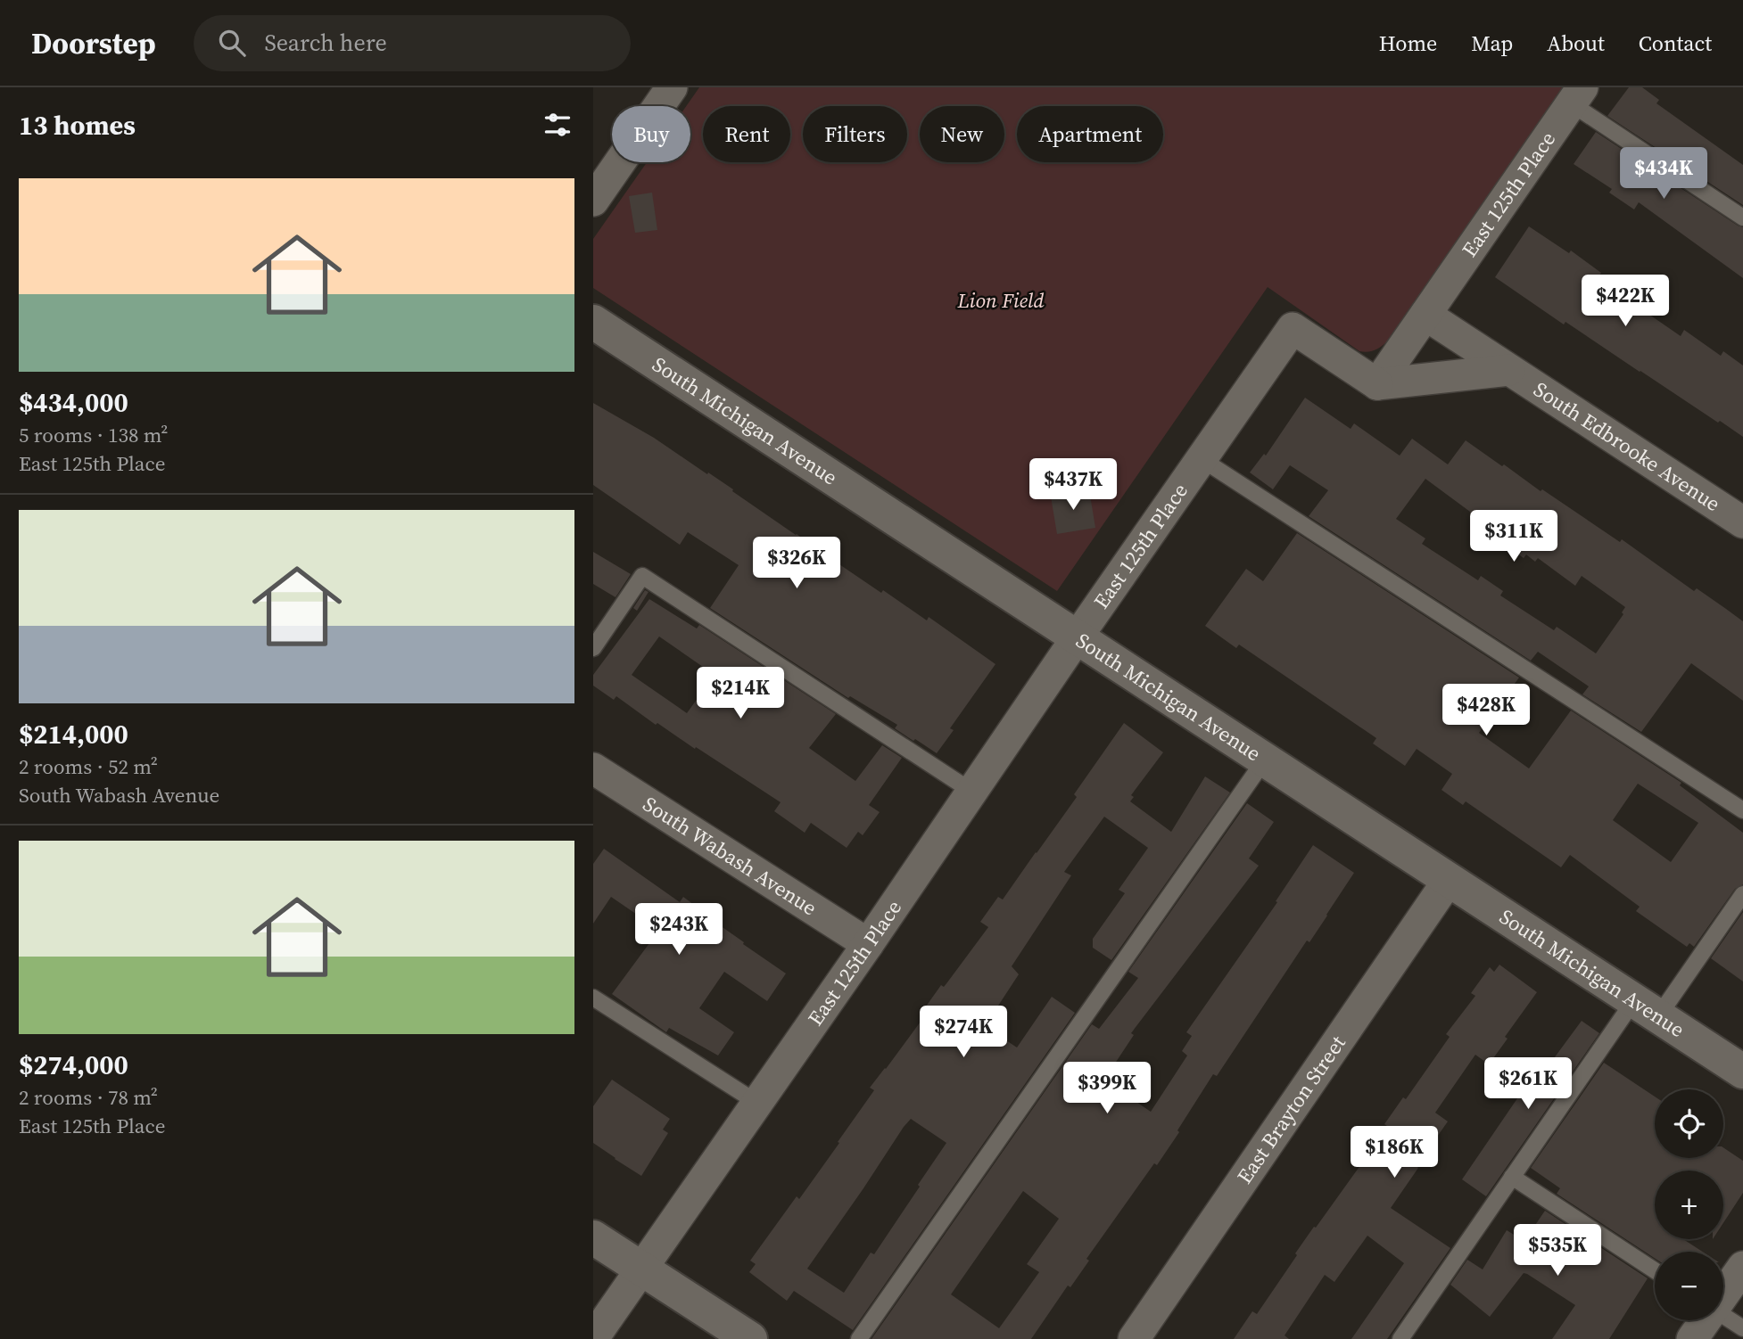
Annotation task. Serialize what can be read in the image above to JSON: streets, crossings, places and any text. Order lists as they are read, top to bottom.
{
  "streets": {
    "main road": ["South Michigan Avenue"],
    "street": [
      "East 125th Place",
      "South Edbrooke Avenue",
      "South Wabash Avenue",
      "East Brayton Street"
    ]
  },
  "crossings": [
    ["East 125th Place", "South Michigan Avenue"],
    ["East 125th Place", "South Edbrooke Avenue"],
    ["East 125th Place", "South Wabash Avenue"],
    ["South Michigan Avenue", "East Brayton Street"]
  ],
  "parks": ["Lion Field"],
  "page": {
    "header": "Doorstep",
    "search": "Search here",
    "nav": [
      "Home",
      "Map",
      "About",
      "Contact"
    ],
    "heading": "13 homes",
    "chip": [
      "Buy",
      "Rent",
      "Filters",
      "New",
      "Apartment"
    ],
    "price": [
      "$434K",
      "$422K",
      "$437K",
      "$311K",
      "$326K",
      "$214K",
      "$428K",
      "$243K",
      "$274K",
      "$261K",
      "$399K",
      "$186K",
      "$535K"
    ],
    "list": [
      {
        "name": "$434,000",
        "note": "5 rooms · 138 m² · East 125th Place"
      },
      {
        "name": "$214,000",
        "note": "2 rooms · 52 m² · South Wabash Avenue"
      },
      {
        "name": "$274,000",
        "note": "2 rooms · 78 m² · East 125th Place"
      }
    ],
    "map_buttons": ["+", "−"]
  }
}
